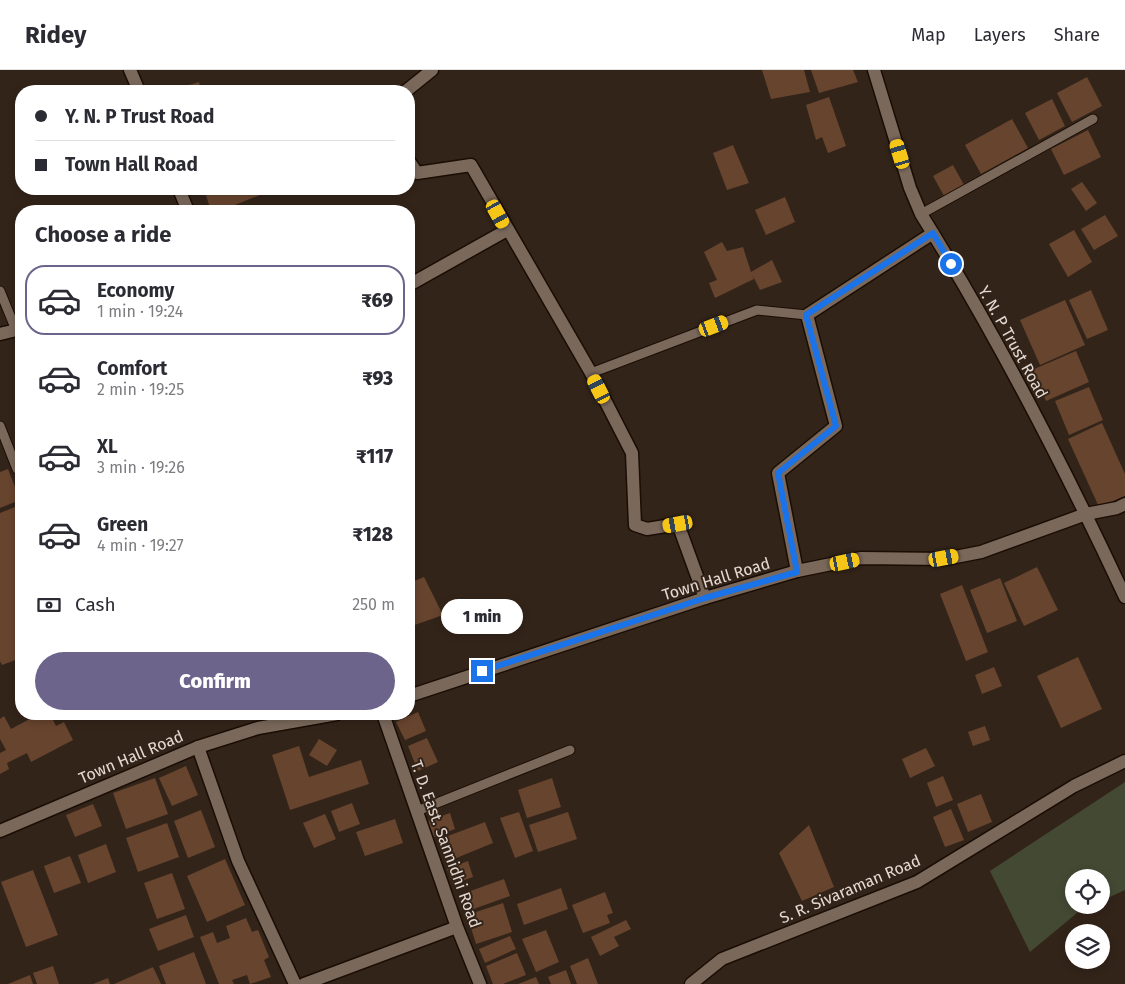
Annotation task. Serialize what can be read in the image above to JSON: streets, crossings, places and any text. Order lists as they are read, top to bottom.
{
  "streets": {
    "street": [
      "Y. N. P Trust Road",
      "Town Hall Road",
      "T. D. East. Sannidhi Road",
      "S. R. Sivaraman Road"
    ]
  },
  "crossings": [
    ["Y. N. P Trust Road", "Town Hall Road"]
  ],
  "page": {
    "header": "Ridey",
    "nav": ["Map", "Layers", "Share"],
    "banner": ["Y. N. P Trust Road", "Town Hall Road"],
    "heading": "Choose a ride",
    "list": [
      {
        "name": "Economy",
        "note": "1 min · 19:24",
        "value": "₹69"
      },
      {
        "name": "Comfort",
        "note": "2 min · 19:25",
        "value": "₹93"
      },
      {
        "name": "XL",
        "note": "3 min · 19:26",
        "value": "₹117"
      },
      {
        "name": "Green",
        "note": "4 min · 19:27",
        "value": "₹128"
      }
    ],
    "pay": ["Cash", "250 m"],
    "bubble": "1 min",
    "buttons": "Confirm"
  }
}
